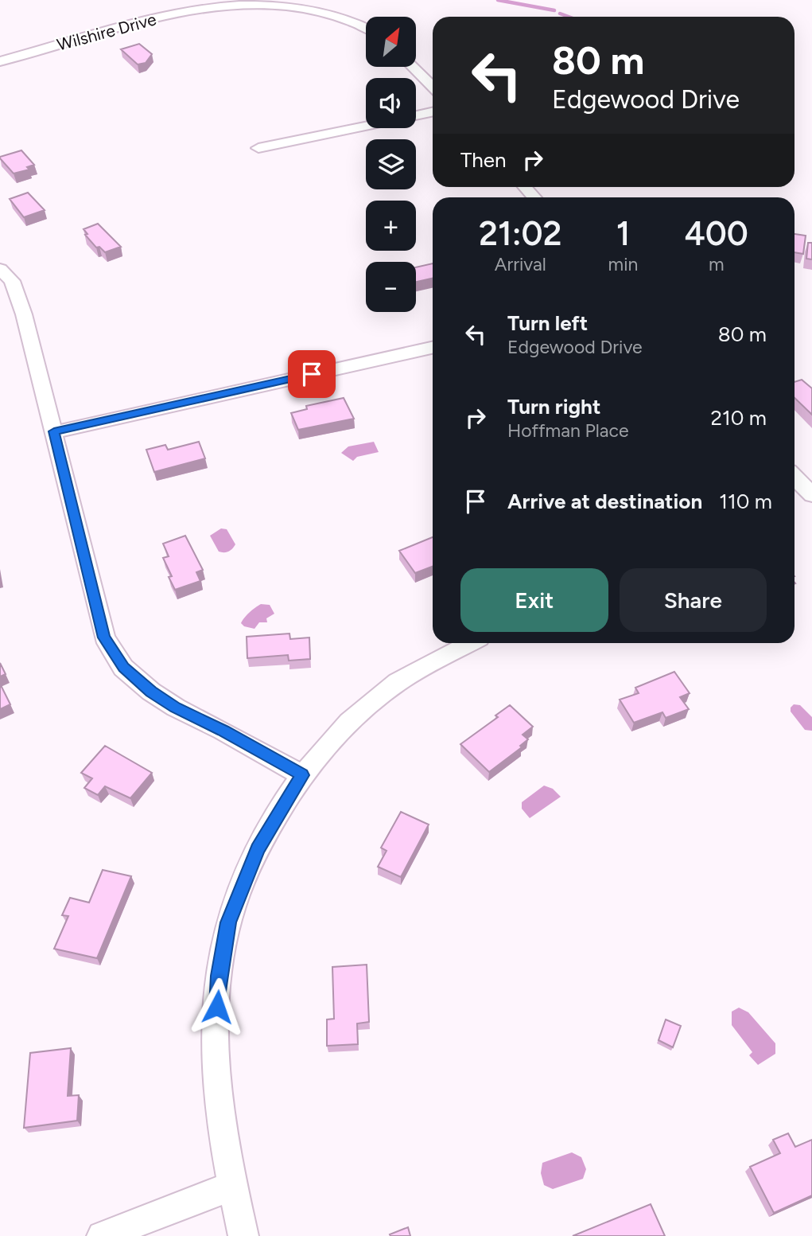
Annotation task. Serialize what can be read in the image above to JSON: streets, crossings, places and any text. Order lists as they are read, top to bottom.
{
  "streets": {
    "street": ["Wilshire Drive"]
  },
  "north": "top right",
  "page": {
    "map_buttons": ["+", "−"],
    "turn": ["80 m", "Edgewood Drive"],
    "then": "Then",
    "eta": [
      "21:02",
      "Arrival",
      "1",
      "min",
      "400",
      "m"
    ],
    "list": [
      {
        "name": "Turn left",
        "note": "Edgewood Drive",
        "value": "80 m"
      },
      {
        "name": "Turn right",
        "note": "Hoffman Place",
        "value": "210 m"
      },
      {
        "name": "Arrive at destination",
        "value": "110 m"
      }
    ],
    "buttons": ["Exit", "Share"]
  }
}
